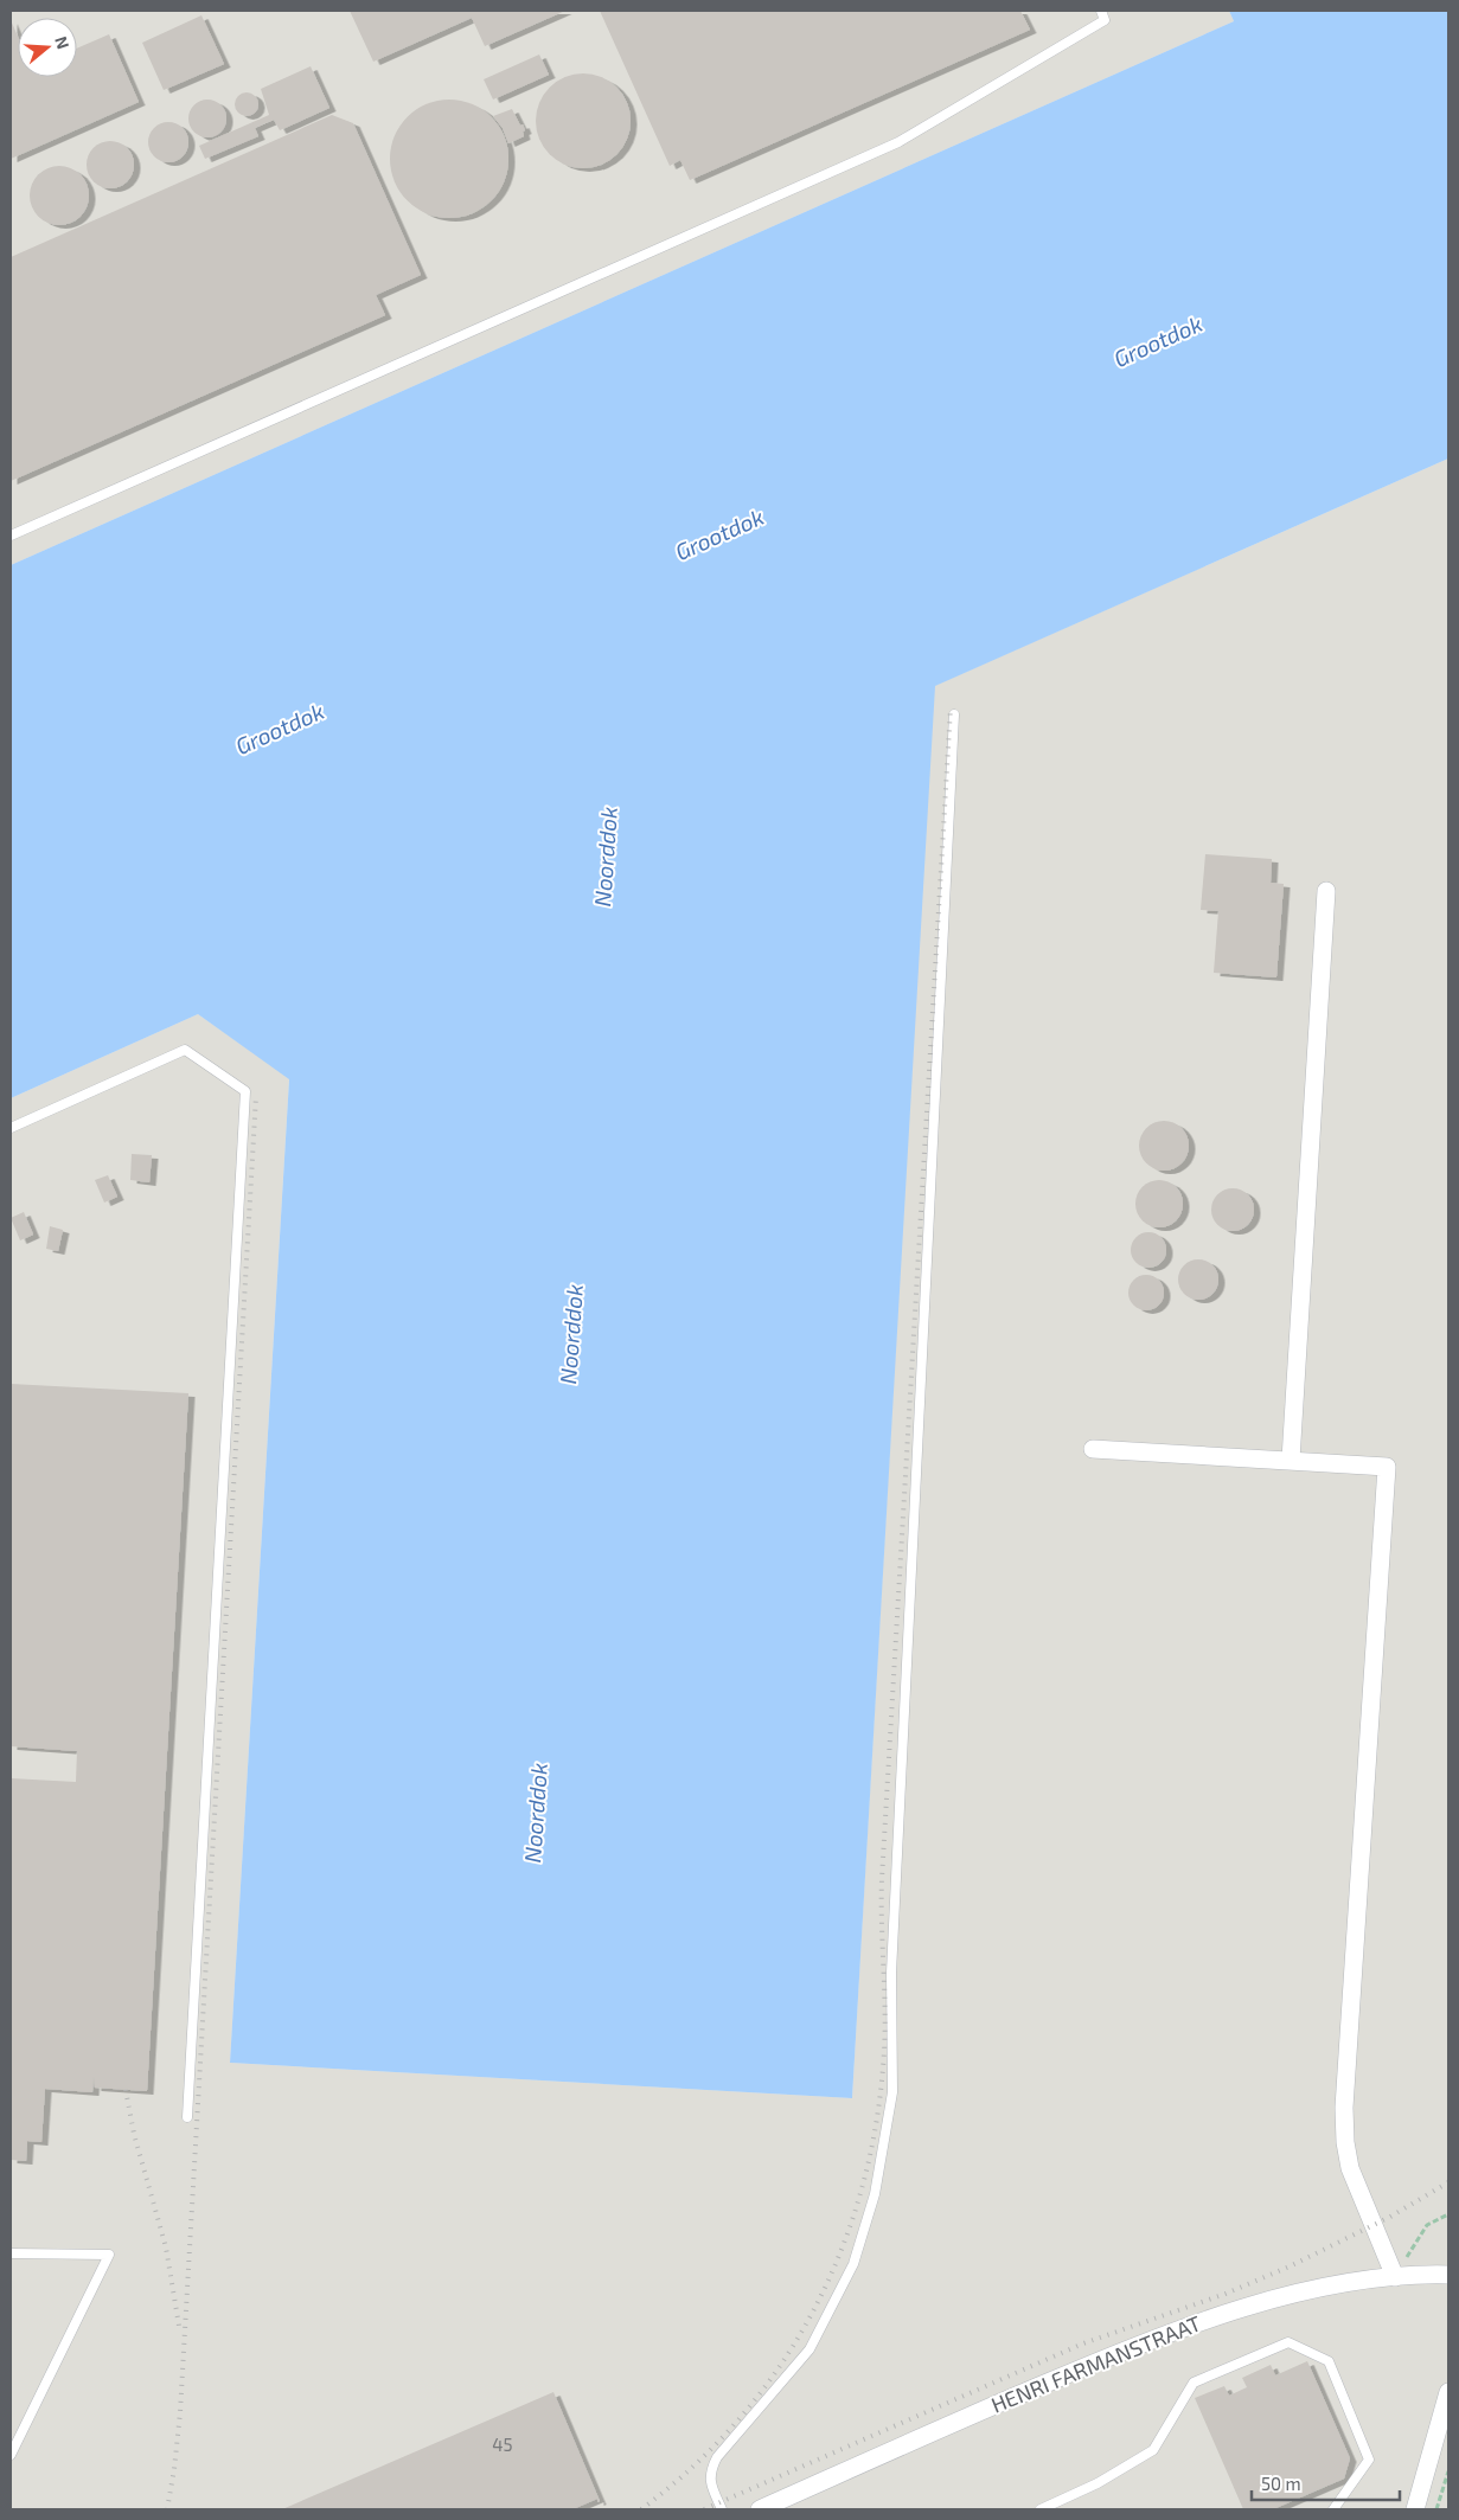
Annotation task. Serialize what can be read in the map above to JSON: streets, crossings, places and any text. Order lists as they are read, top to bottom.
{
  "streets": {
    "street": ["HENRI FARMANSTRAAT"]
  },
  "water": ["Grootdok", "Noorddok"],
  "house_numbers": ["45"],
  "scale_bar": "50 m",
  "north": "right"
}
